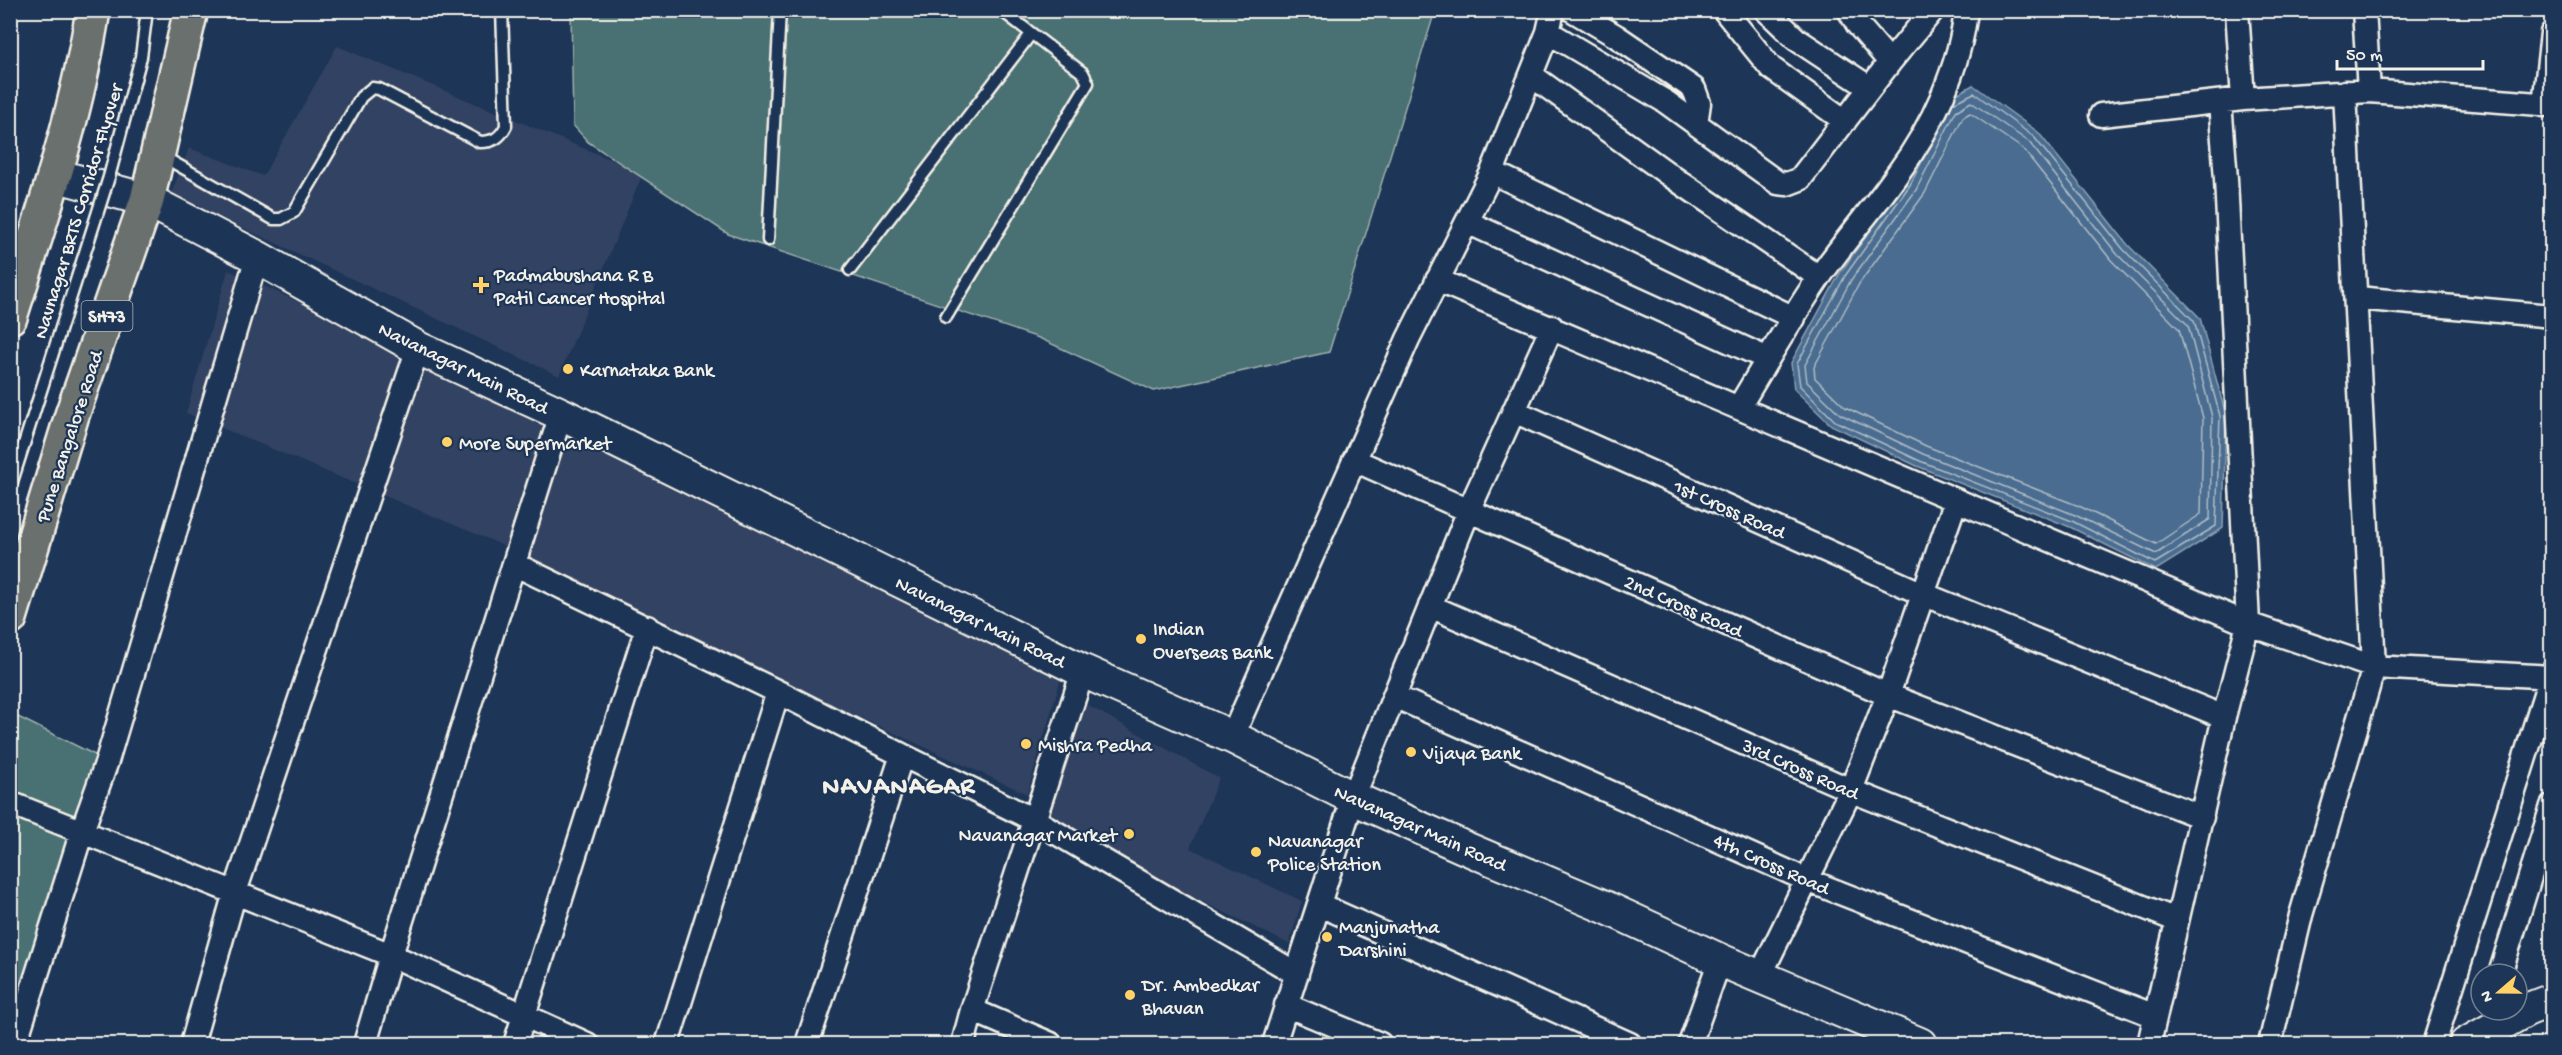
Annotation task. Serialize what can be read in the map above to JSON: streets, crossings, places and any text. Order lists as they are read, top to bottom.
{
  "streets": {
    "main road": ["SH73", "Navanagar Main Road", "Pune Bangalore Road"],
    "street": [
      "1st Cross Road",
      "2nd Cross Road",
      "3rd Cross Road",
      "4th Cross Road"
    ],
    "lane": ["Navnagar BRTS Corridor Flyover"]
  },
  "crossings": [
    ["Navanagar Main Road", "Pune Bangalore Road"]
  ],
  "districts": ["NAVANAGAR"],
  "places": {
    "health": ["Padmabushana R B Patil Cancer Hospital"],
    "other": [
      "Karnataka Bank",
      "More Supermarket",
      "Indian Overseas Bank",
      "Mishra Pedha",
      "Vijaya Bank",
      "Navanagar Market",
      "Navanagar Police Station",
      "Manjunatha Darshini",
      "Dr. Ambedkar Bhavan"
    ]
  },
  "scale_bar": "50 m",
  "north": "left"
}
